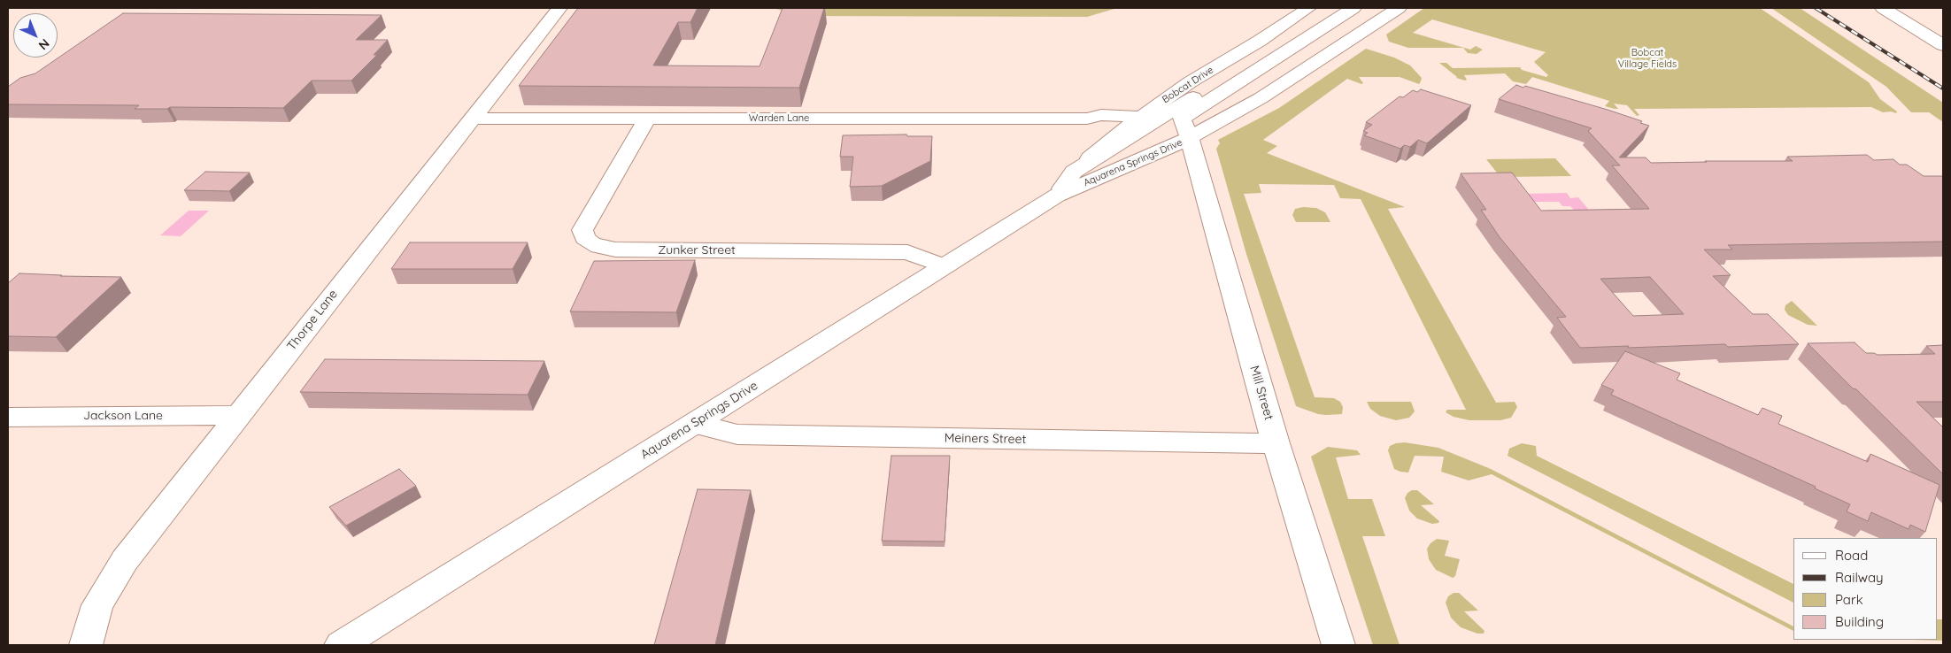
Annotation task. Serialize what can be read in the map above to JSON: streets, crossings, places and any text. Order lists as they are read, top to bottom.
{
  "streets": {
    "street": [
      "Bobcat Drive",
      "Warden Lane",
      "Aquarena Springs Drive",
      "Zunker Street",
      "Thorpe Lane",
      "Mill Street",
      "Jackson Lane",
      "Meiners Street"
    ]
  },
  "crossings": [
    ["Bobcat Drive", "Warden Lane"],
    ["Bobcat Drive", "Aquarena Springs Drive"],
    ["Warden Lane", "Zunker Street"],
    ["Warden Lane", "Thorpe Lane"],
    ["Aquarena Springs Drive", "Zunker Street"],
    ["Aquarena Springs Drive", "Mill Street"],
    ["Aquarena Springs Drive", "Meiners Street"],
    ["Thorpe Lane", "Jackson Lane"],
    ["Mill Street", "Meiners Street"]
  ],
  "parks": ["Bobcat Village Fields"],
  "legend": [
    "Road",
    "Railway",
    "Park",
    "Building"
  ],
  "north": "bottom right"
}
